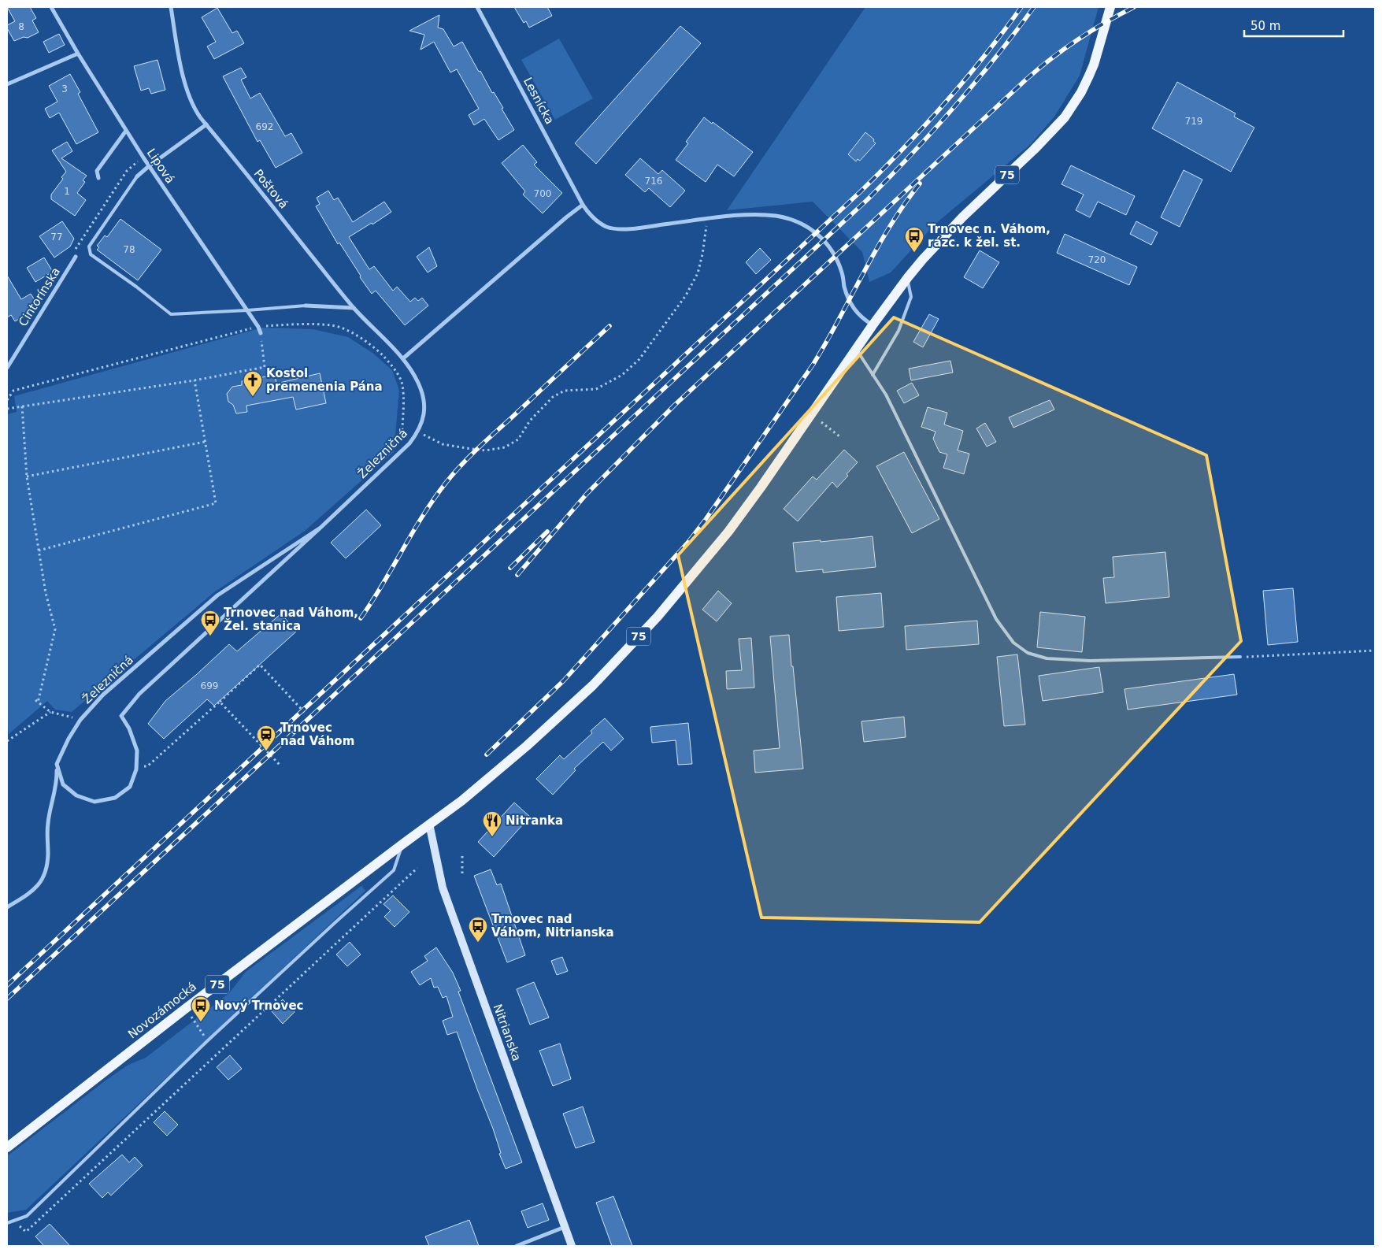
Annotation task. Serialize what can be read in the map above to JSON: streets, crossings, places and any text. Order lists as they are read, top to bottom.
{
  "streets": {
    "main road": ["75", "Novozámocká", "Nitrianska"],
    "street": [
      "Lesnícka",
      "Lipová",
      "Poštová",
      "Cintorínska",
      "Železničná"
    ]
  },
  "crossings": [
    ["Lesnícka", "75"],
    ["75", "Novozámocká"],
    ["75", "Nitrianska"],
    ["Poštová", "Železničná"],
    ["Novozámocká", "Nitrianska"]
  ],
  "places": {
    "bus stop": [
      "Trnovec n. Váhom, rázc. k žel. st.",
      "Trnovec nad Váhom, Žel. stanica",
      "Trnovec nad Váhom, Nitrianska",
      "Nový Trnovec"
    ],
    "church": ["Kostol premenenia Pána"],
    "station": ["Trnovec nad Váhom"],
    "restaurant": ["Nitranka"]
  },
  "house_numbers": [
    "8",
    "3",
    "719",
    "692",
    "716",
    "1",
    "700",
    "77",
    "78",
    "720",
    "699"
  ],
  "scale_bar": "50 m"
}
